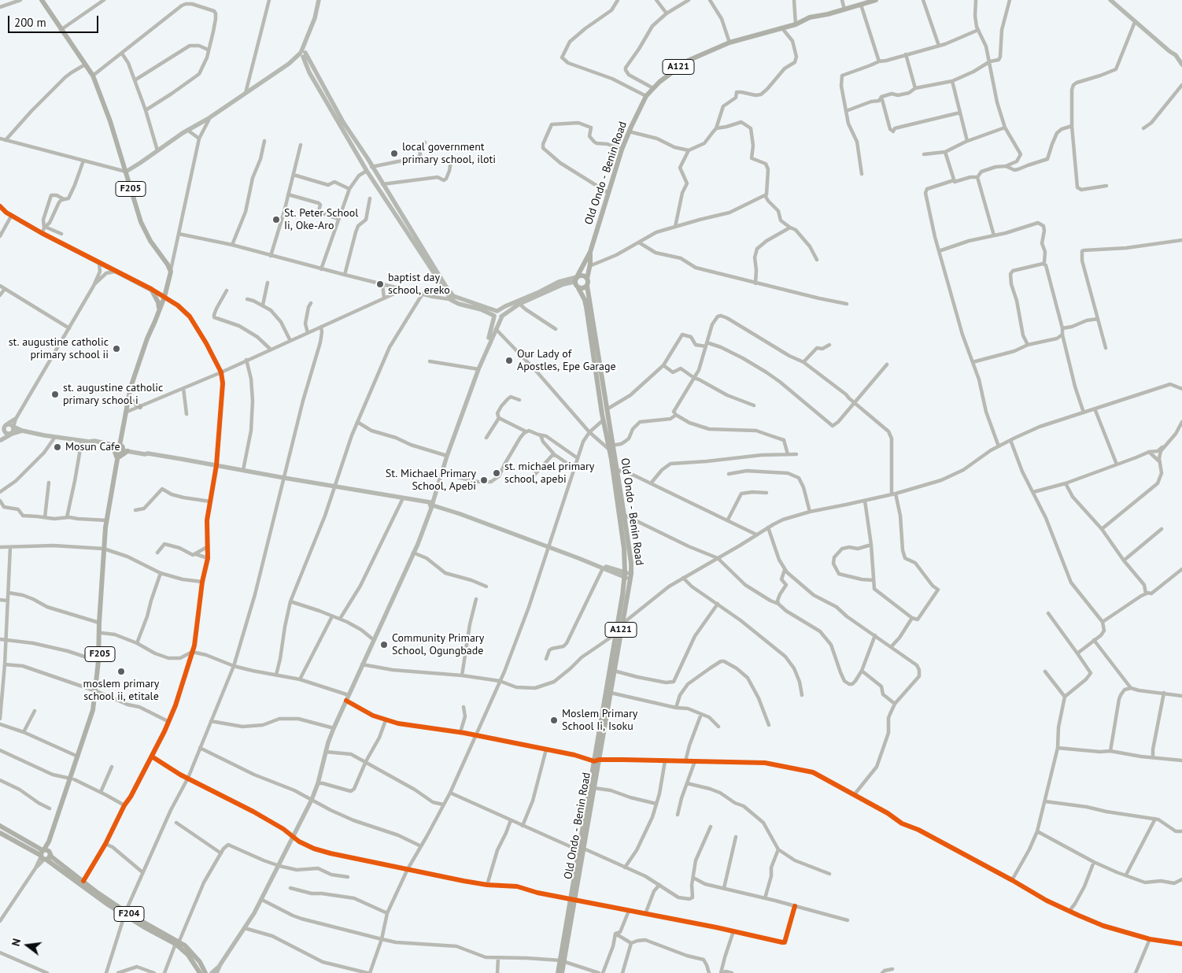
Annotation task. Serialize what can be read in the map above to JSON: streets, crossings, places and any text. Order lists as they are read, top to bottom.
{
  "streets": {
    "main road": [
      "A121",
      "Old Ondo - Benin Road",
      "F205",
      "F204"
    ]
  },
  "crossings": [
    ["F205", "F204"]
  ],
  "places": [
    "local government primary school, iloti",
    "St. Peter School Ii, Oke-Aro",
    "baptist day school, ereko",
    "st. augustine catholic primary school ii",
    "Our Lady of Apostles, Epe Garage",
    "st. augustine catholic primary school i",
    "Mosun Cafe",
    "st. michael primary school, apebi",
    "St. Michael Primary School, Apebi",
    "Community Primary School, Ogungbade",
    "moslem primary school ii, etitale",
    "Moslem Primary School Ii, Isoku"
  ],
  "scale_bar": "200 m",
  "north": "left"
}
